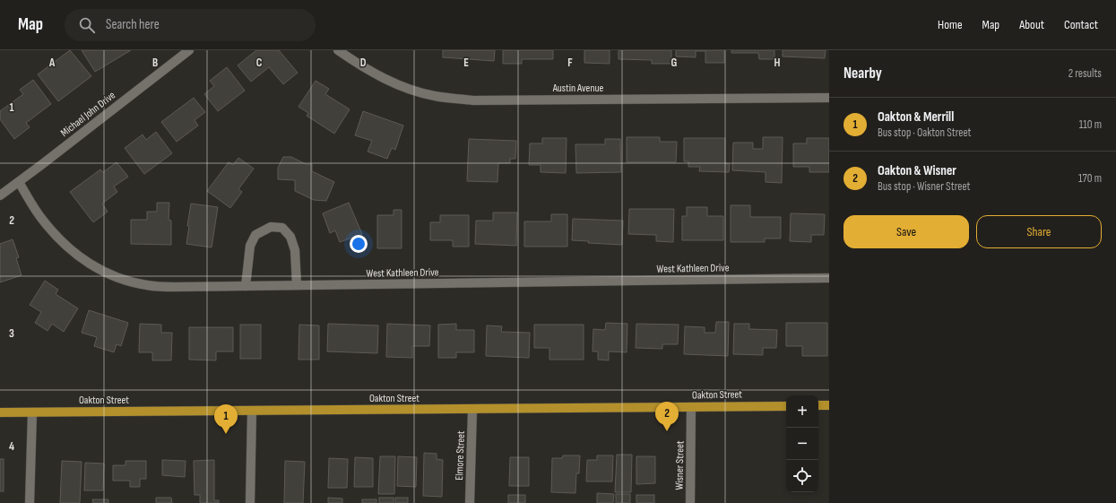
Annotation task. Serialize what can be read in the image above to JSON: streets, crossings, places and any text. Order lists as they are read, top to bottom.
{
  "streets": {
    "main road": ["Oakton Street"],
    "street": [
      "Austin Avenue",
      "Michael John Drive",
      "West Kathleen Drive",
      "Elmore Street",
      "Wisner Street"
    ]
  },
  "crossings": [
    ["Michael John Drive", "West Kathleen Drive"],
    ["Oakton Street", "Elmore Street"],
    ["Oakton Street", "Wisner Street"]
  ],
  "page": {
    "header": "Map",
    "search": "Search here",
    "nav": [
      "Home",
      "Map",
      "About",
      "Contact"
    ],
    "heading": ["Nearby", "2 results"],
    "list": [
      {
        "mark": "1",
        "name": "Oakton & Merrill",
        "note": "Bus stop · Oakton Street",
        "value": "110 m"
      },
      {
        "mark": "2",
        "name": "Oakton & Wisner",
        "note": "Bus stop · Wisner Street",
        "value": "170 m"
      }
    ],
    "buttons": ["Save", "Share"],
    "map_buttons": ["+", "−"],
    "pins": ["2", "1"]
  },
  "grid": {
    "columns": [
      "A",
      "B",
      "C",
      "D",
      "E",
      "F",
      "G",
      "H"
    ],
    "rows": [
      "1",
      "2",
      "3",
      "4"
    ]
  }
}
